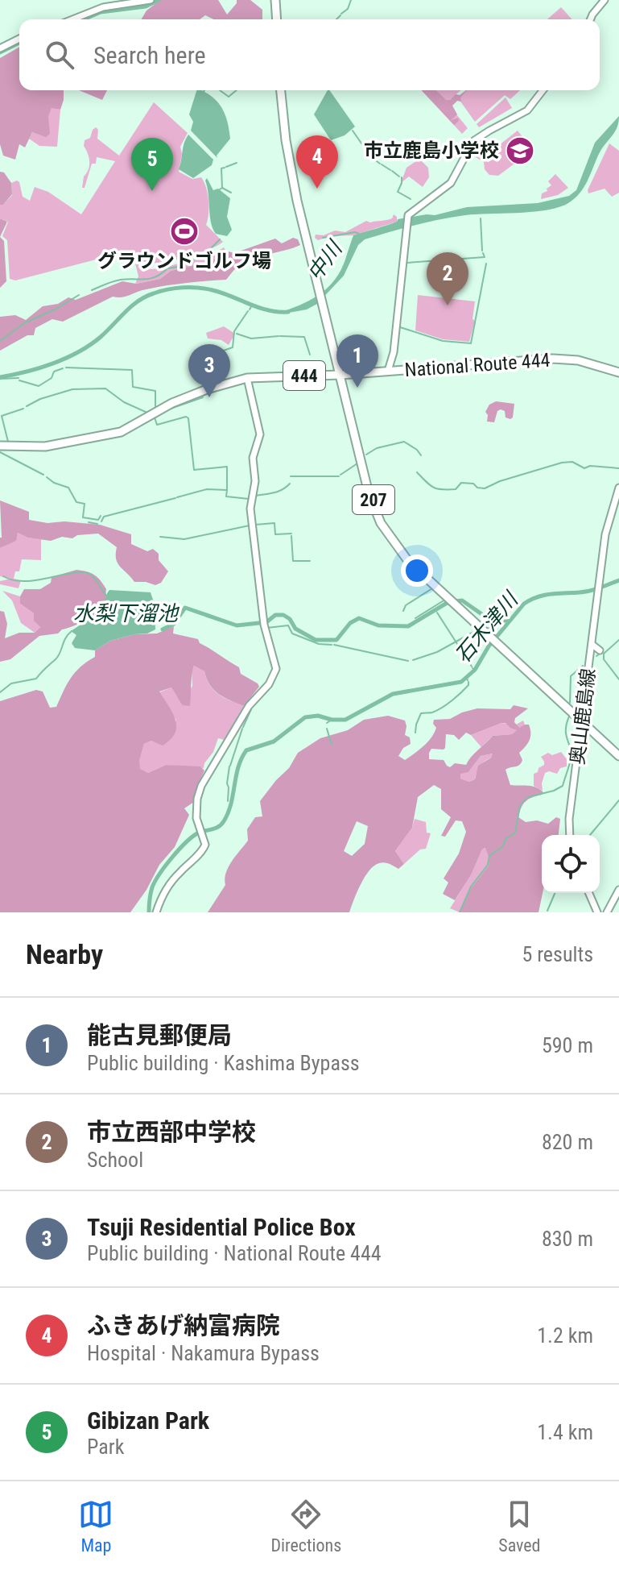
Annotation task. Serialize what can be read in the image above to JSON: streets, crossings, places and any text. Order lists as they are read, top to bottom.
{
  "streets": {
    "highway": ["National Route 444", "444", "207"],
    "main road": ["奥山鹿島線"]
  },
  "crossings": [
    ["National Route 444", "207"],
    ["207", "奥山鹿島線"]
  ],
  "water": ["中川", "水梨下溜池", "石木津川"],
  "places": {
    "school or university": ["市立鹿島小学校"],
    "sports": ["グラウンドゴルフ場"]
  },
  "page": {
    "search": "Search here",
    "pins": [
      "4",
      "5",
      "2",
      "1",
      "3"
    ],
    "heading": ["Nearby", "5 results"],
    "list": [
      {
        "mark": "1",
        "name": "能古見郵便局",
        "note": "Public building · Kashima Bypass",
        "value": "590 m"
      },
      {
        "mark": "2",
        "name": "市立西部中学校",
        "note": "School",
        "value": "820 m"
      },
      {
        "mark": "3",
        "name": "Tsuji Residential Police Box",
        "note": "Public building · National Route 444",
        "value": "830 m"
      },
      {
        "mark": "4",
        "name": "ふきあげ納富病院",
        "note": "Hospital · Nakamura Bypass",
        "value": "1.2 km"
      },
      {
        "mark": "5",
        "name": "Gibizan Park",
        "note": "Park",
        "value": "1.4 km"
      }
    ],
    "nav": ["Map", "Directions", "Saved"]
  }
}
